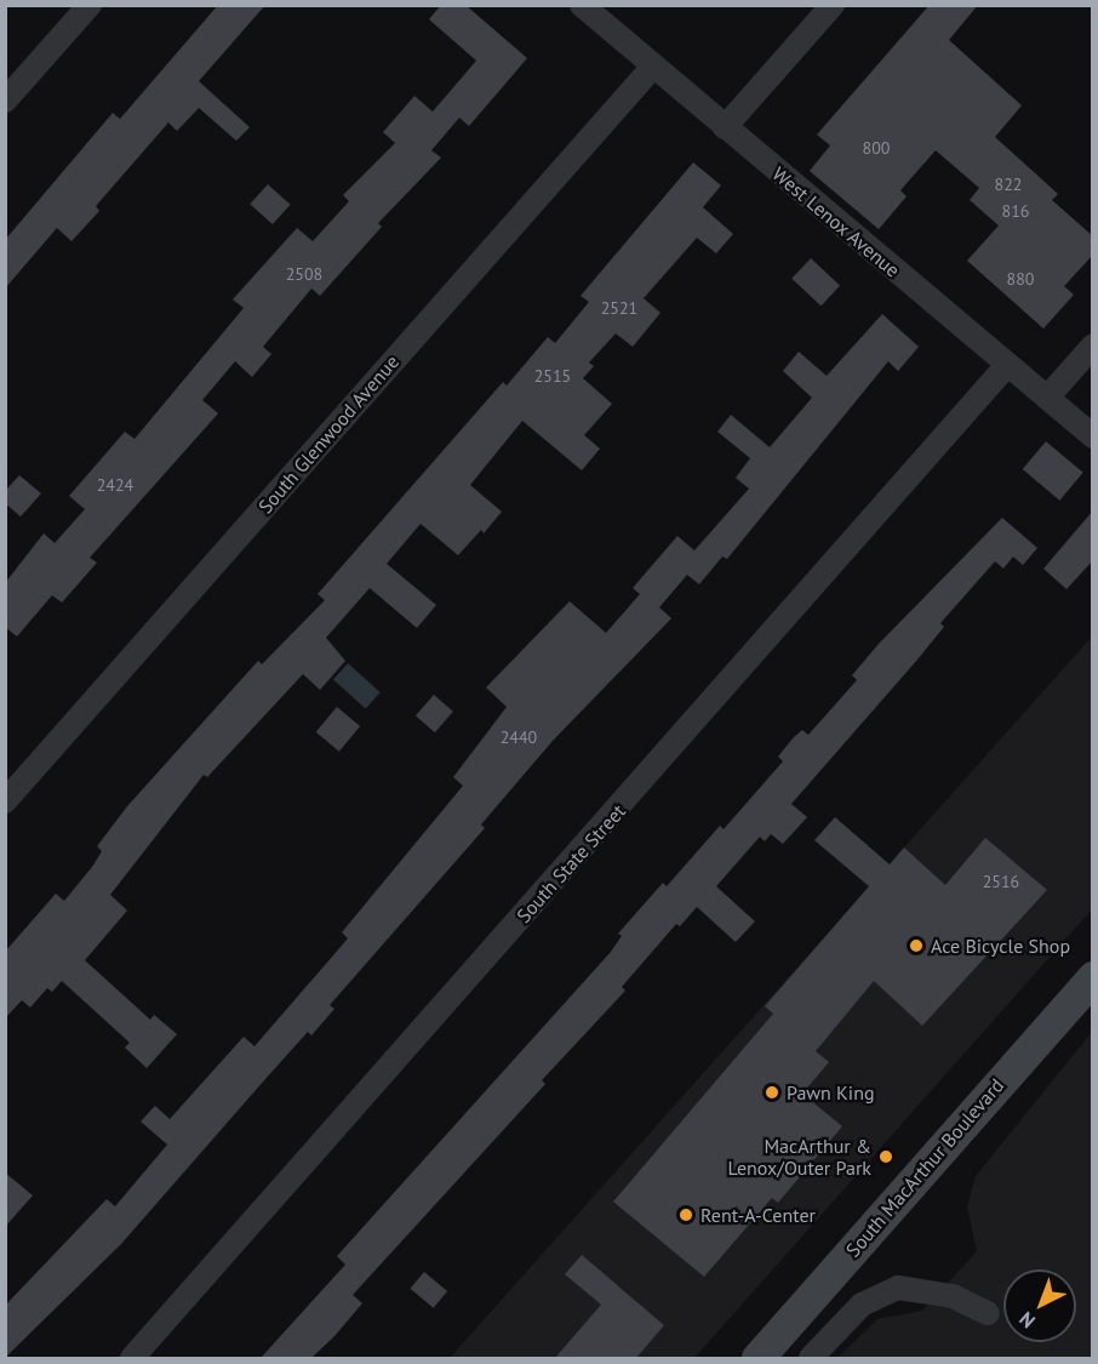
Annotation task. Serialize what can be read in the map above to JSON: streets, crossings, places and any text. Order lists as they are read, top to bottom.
{
  "streets": {
    "main road": ["South MacArthur Boulevard"],
    "street": ["West Lenox Avenue", "South Glenwood Avenue", "South State Street"]
  },
  "crossings": [
    ["West Lenox Avenue", "South Glenwood Avenue"],
    ["West Lenox Avenue", "South State Street"]
  ],
  "places": [
    "Ace Bicycle Shop",
    "Pawn King",
    "MacArthur & Lenox/Outer Park",
    "Rent-A-Center"
  ],
  "house_numbers": [
    "800",
    "822",
    "816",
    "2508",
    "880",
    "2521",
    "2515",
    "2424",
    "2440",
    "2516"
  ],
  "north": "bottom left"
}
